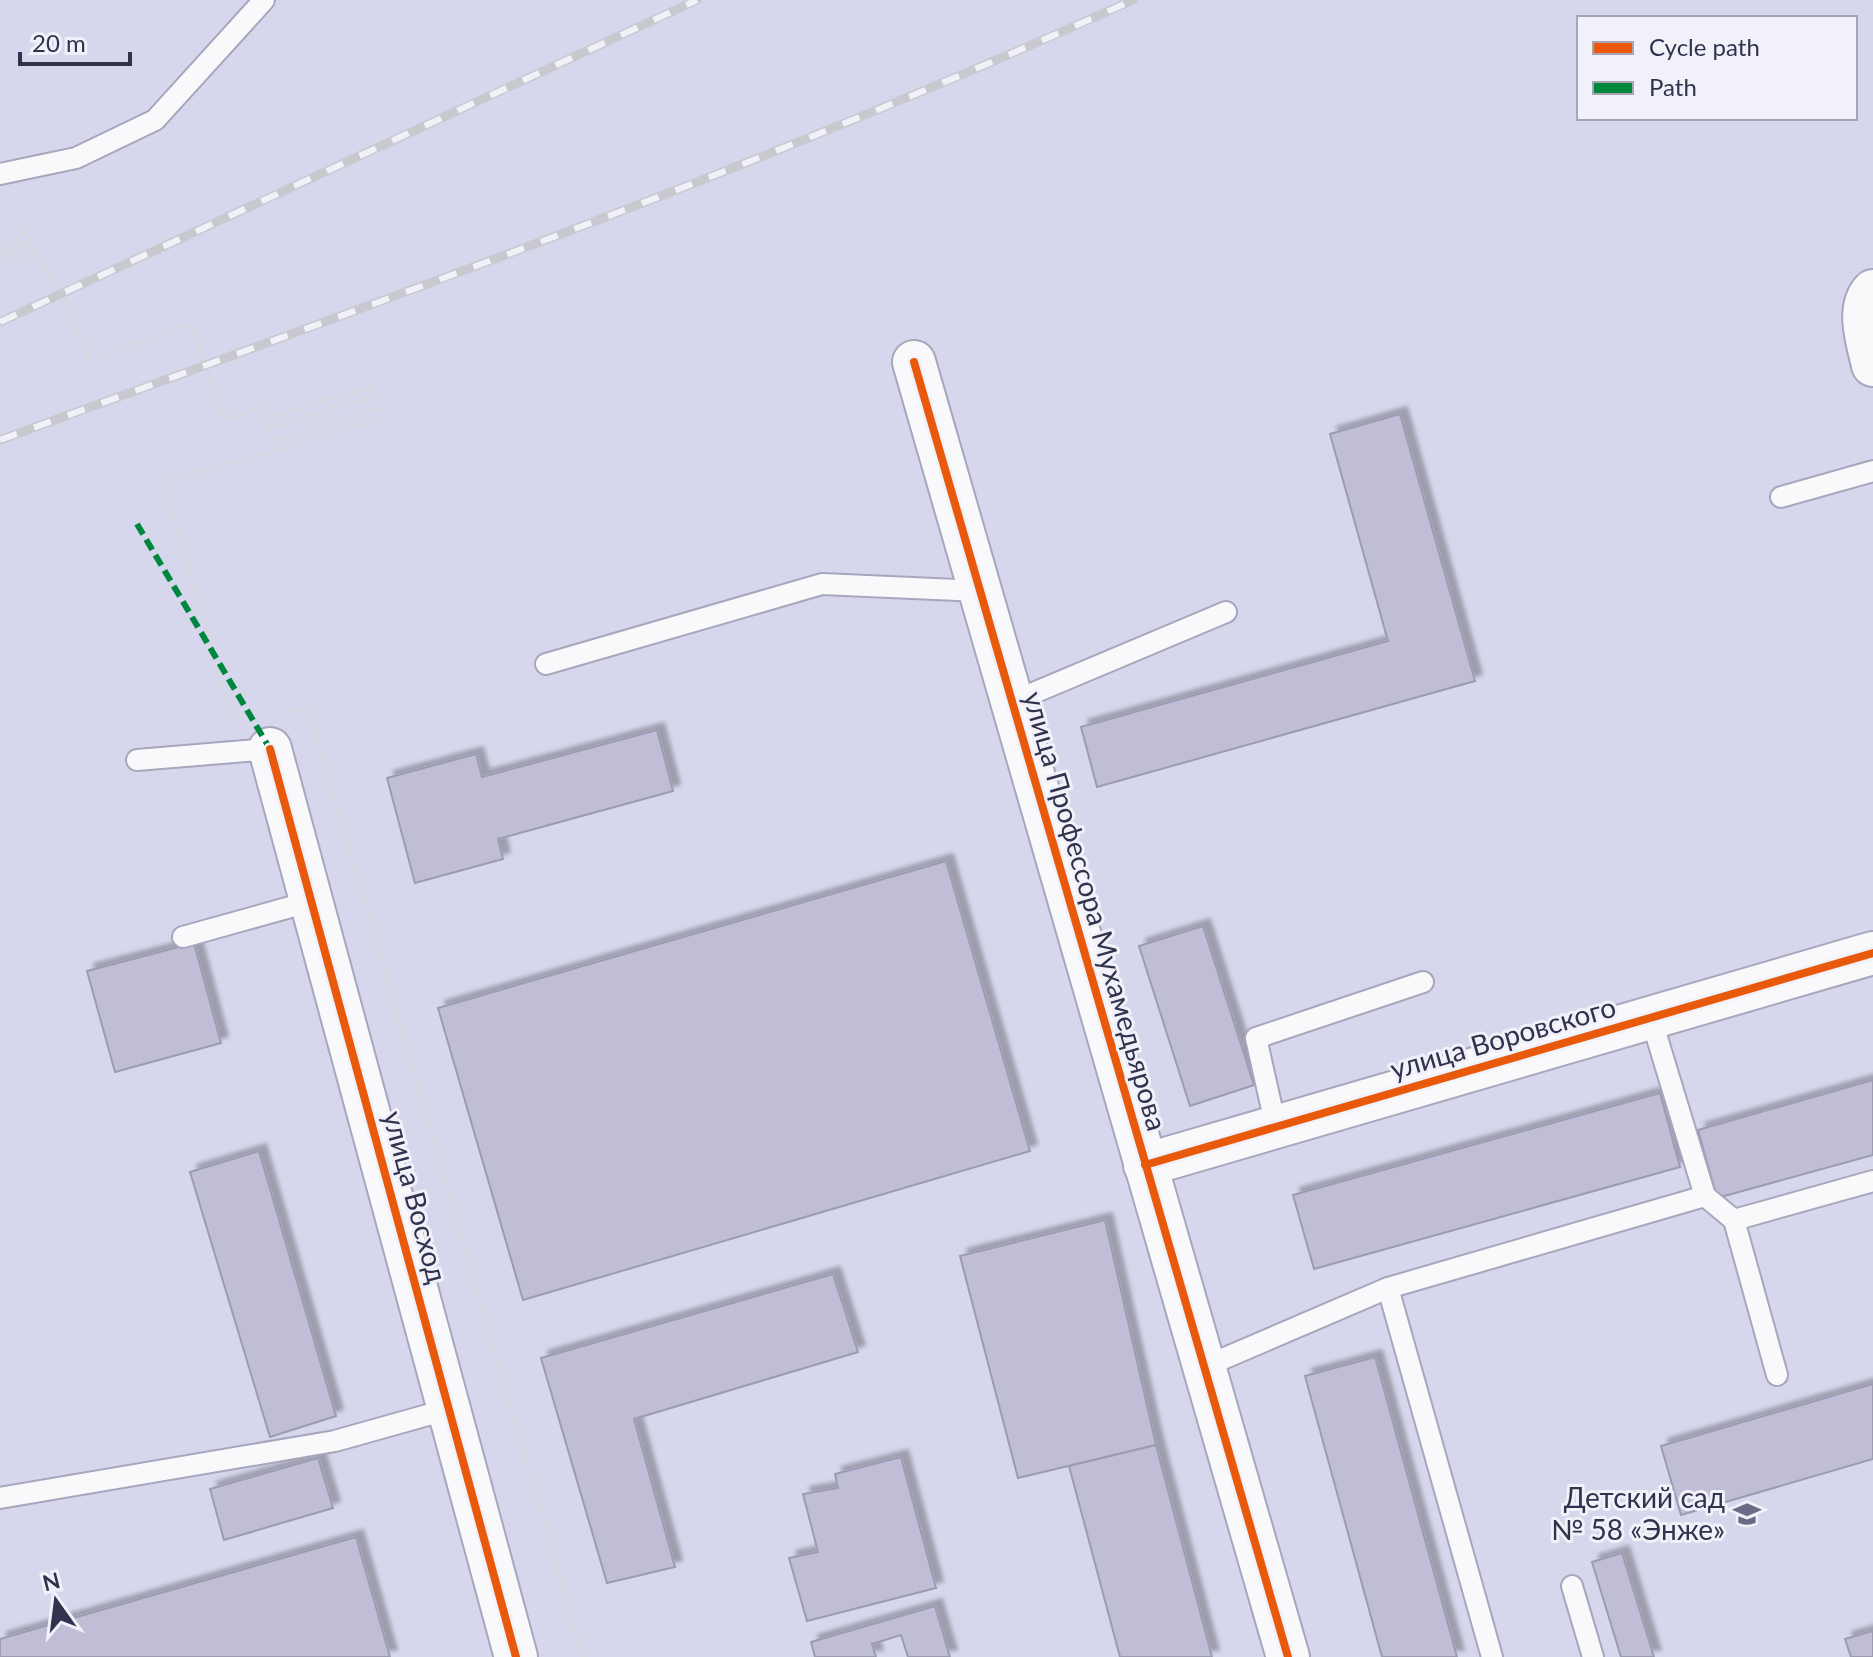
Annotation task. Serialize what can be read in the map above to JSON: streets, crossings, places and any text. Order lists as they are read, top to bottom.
{
  "streets": {
    "street": ["улица Профессора Мухамедьярова", "улица Воровского", "улица Восход"]
  },
  "crossings": [
    ["улица Профессора Мухамедьярова", "улица Воровского"]
  ],
  "places": {
    "school or university": ["Детский сад № 58 «Энже»"]
  },
  "legend": ["Cycle path", "Path"],
  "scale_bar": "20 m",
  "north": "top"
}
